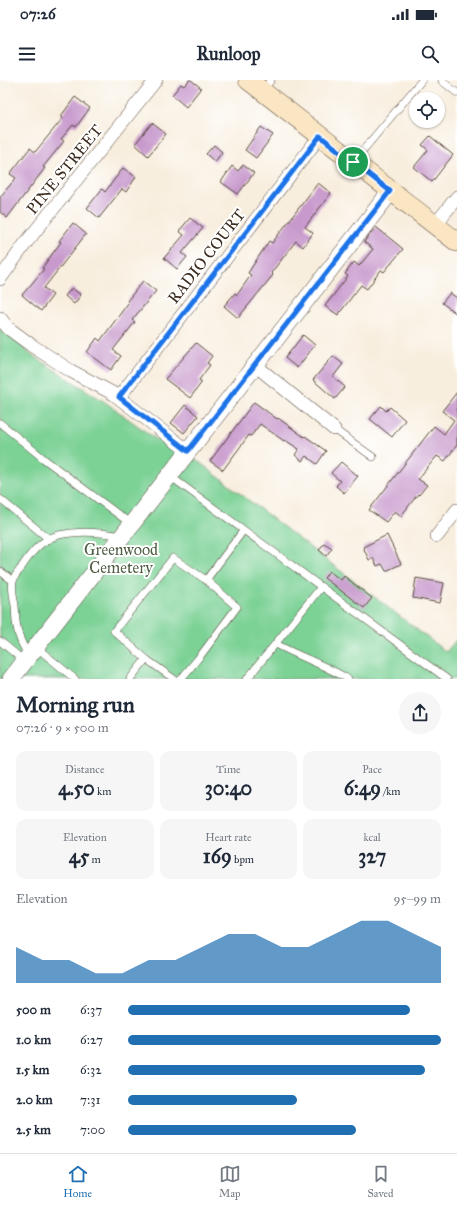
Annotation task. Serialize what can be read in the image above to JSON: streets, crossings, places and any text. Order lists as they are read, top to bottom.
{
  "streets": {
    "street": ["PINE STREET", "RADIO COURT"]
  },
  "parks": ["Greenwood Cemetery"],
  "page": {
    "status": "07:26",
    "header": "Runloop",
    "heading": ["Morning run", "07:26 · 9 × 500 m"],
    "stats": [
      ["Distance", "4.50 km"],
      ["Time", "30:40"],
      ["Pace", "6:49 /km"],
      ["Elevation", "45 m"],
      ["Heart rate", "169 bpm"],
      ["kcal", "327"]
    ],
    "chart": ["Elevation", "95–99 m"],
    "list": [
      {
        "name": "500 m",
        "note": "6:37"
      },
      {
        "name": "1.0 km",
        "note": "6:27"
      },
      {
        "name": "1.5 km",
        "note": "6:32"
      },
      {
        "name": "2.0 km",
        "note": "7:31"
      },
      {
        "name": "2.5 km",
        "note": "7:00"
      }
    ],
    "tabs": ["Home", "Map", "Saved"]
  }
}
